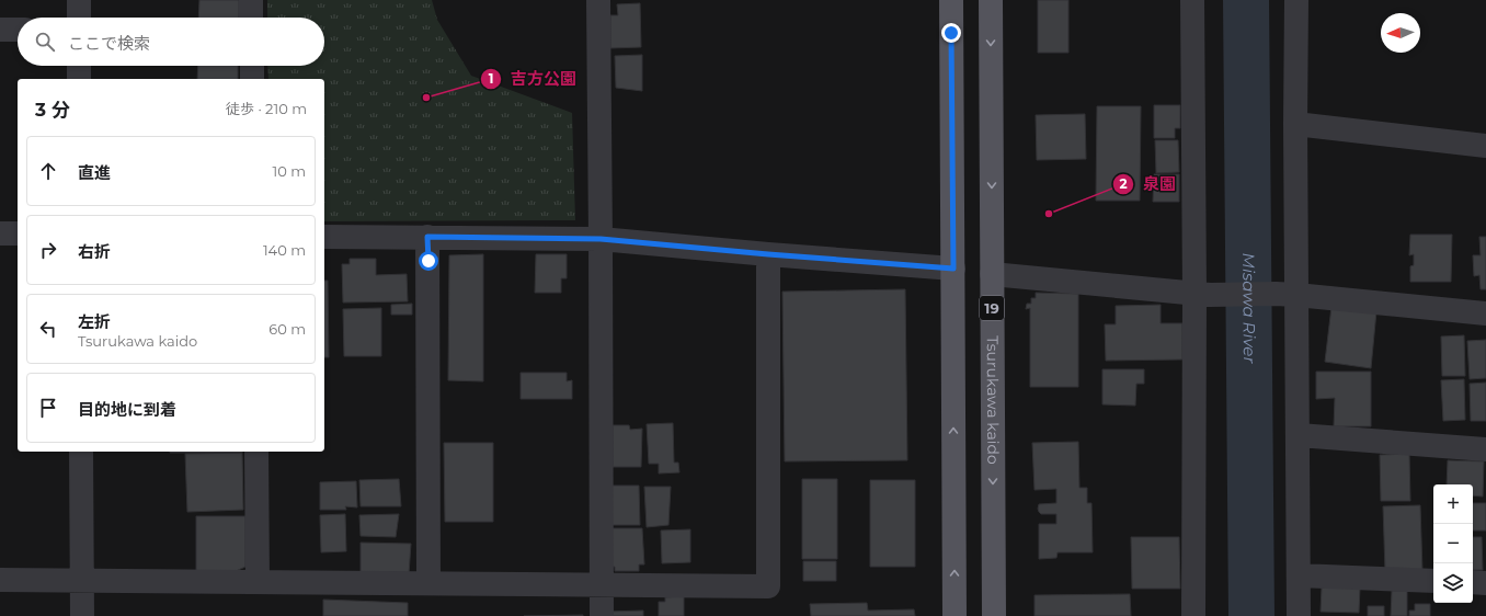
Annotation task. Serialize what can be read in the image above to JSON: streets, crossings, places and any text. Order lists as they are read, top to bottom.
{
  "streets": {
    "main road": ["19", "Tsurukawa kaido"]
  },
  "water": ["Misawa River"],
  "places": ["吉方公園", "泉園"],
  "north": "left",
  "page": {
    "search": "ここで検索",
    "heading": ["3 分", "徒歩 · 210 m"],
    "list": [
      ["直進", "10 m"],
      ["右折", "140 m"],
      ["左折", "Tsurukawa kaido", "60 m"],
      "目的地に到着"
    ],
    "map_buttons": ["+", "−"]
  }
}
